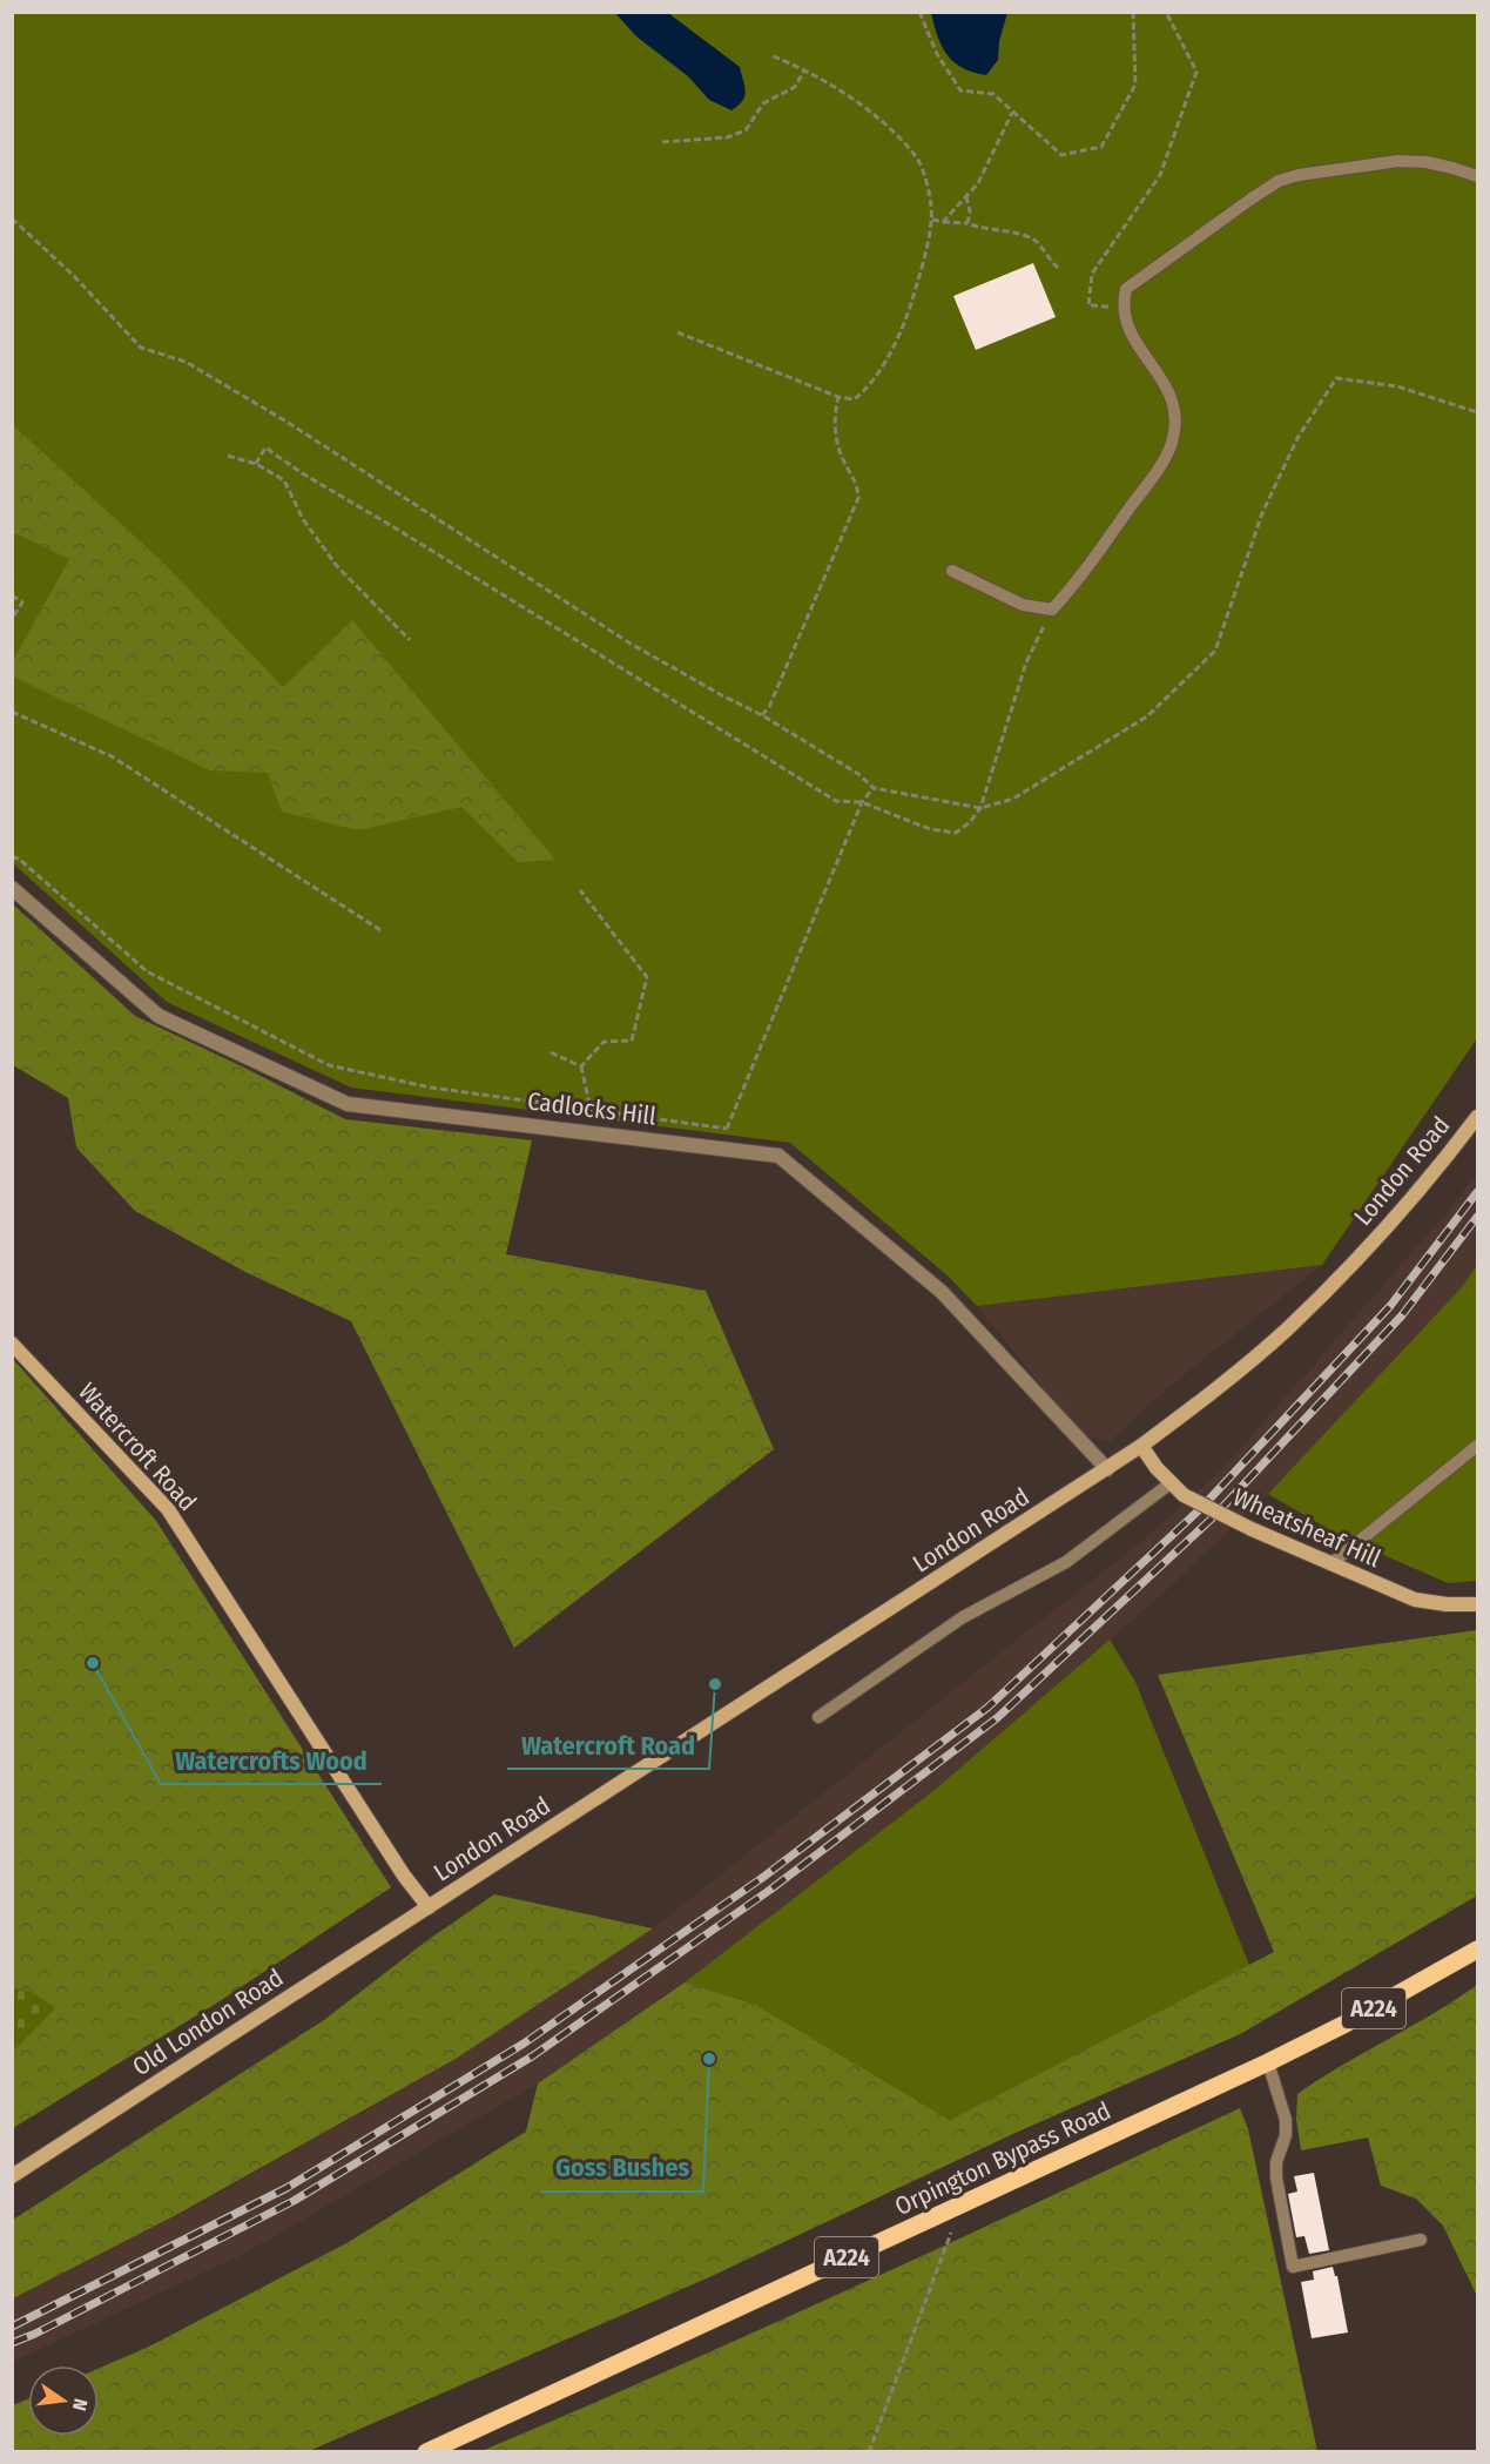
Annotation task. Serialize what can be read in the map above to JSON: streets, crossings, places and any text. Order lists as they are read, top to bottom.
{
  "streets": {
    "main road": ["A224", "Orpington Bypass Road"],
    "street": [
      "Cadlocks Hill",
      "London Road",
      "Watercroft Road",
      "Wheatsheaf Hill",
      "Old London Road"
    ]
  },
  "crossings": [
    ["Cadlocks Hill", "London Road"],
    ["London Road", "Watercroft Road"],
    ["London Road", "Wheatsheaf Hill"],
    ["London Road", "Old London Road"],
    ["Watercroft Road", "Old London Road"]
  ],
  "places": ["Watercrofts Wood", "Watercroft Road", "Goss Bushes"],
  "north": "right"
}
